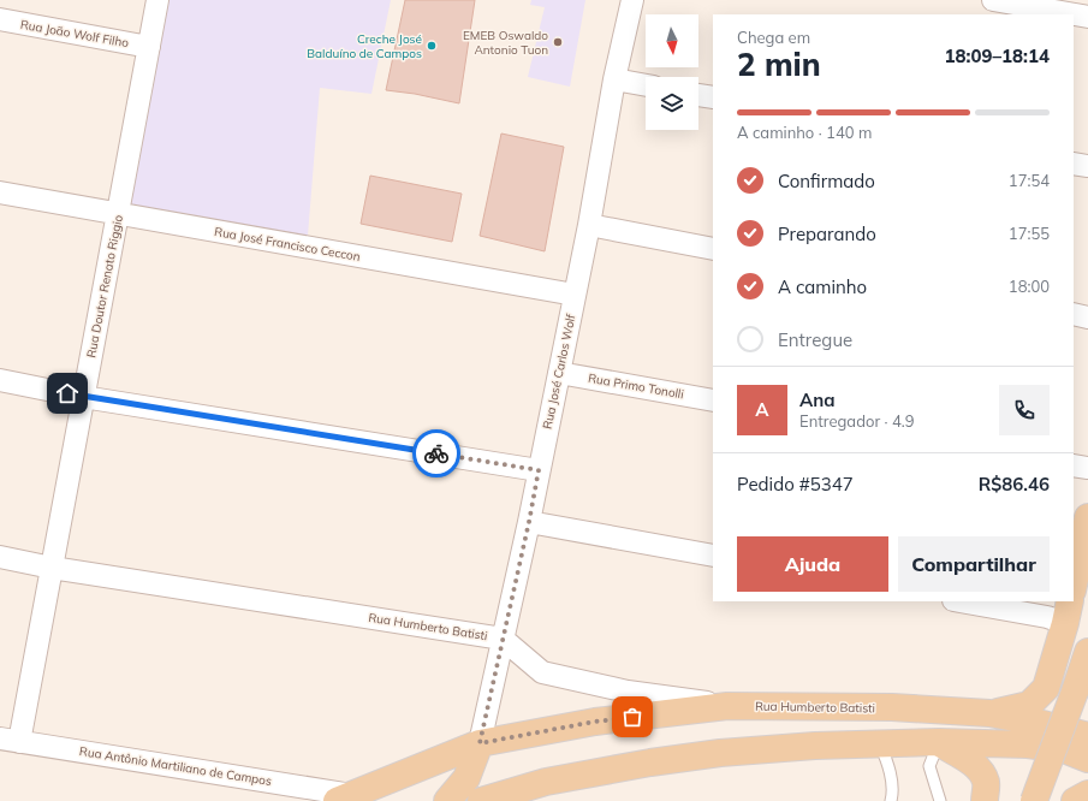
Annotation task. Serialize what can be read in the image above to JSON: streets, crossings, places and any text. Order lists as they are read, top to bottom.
{
  "streets": {
    "main road": ["Rua Humberto Batisti"],
    "street": [
      "Rua João Wolf Filho",
      "Rua José Francisco Ceccon",
      "Rua Doutor Renato Riggio",
      "Rua José Carlos Wolf",
      "Rua Primo Tonolli",
      "Rua Antônio Martiliano de Campos"
    ]
  },
  "crossings": [
    ["Rua João Wolf Filho", "Rua Doutor Renato Riggio"],
    ["Rua José Francisco Ceccon", "Rua Doutor Renato Riggio"],
    ["Rua José Francisco Ceccon", "Rua José Carlos Wolf"],
    ["Rua Doutor Renato Riggio", "Rua Humberto Batisti"],
    ["Rua Doutor Renato Riggio", "Rua Antônio Martiliano de Campos"],
    ["Rua José Carlos Wolf", "Rua Primo Tonolli"],
    ["Rua José Carlos Wolf", "Rua Humberto Batisti"]
  ],
  "places": ["EMEB Oswaldo Antonio Tuon", "Creche José Balduíno de Campos"],
  "north": "bottom",
  "page": {
    "heading": ["2 min", "Chega em", "18:09–18:14"],
    "panel": [
      "Ana",
      "Entregador · 4.9",
      "Pedido #5347",
      "R$86.46"
    ],
    "bar": "A caminho · 140 m",
    "list": [
      ["Confirmado", "17:54"],
      ["Preparando", "17:55"],
      ["A caminho", "18:00"],
      "Entregue"
    ],
    "round": "A",
    "buttons": ["Ajuda", "Compartilhar"]
  }
}
